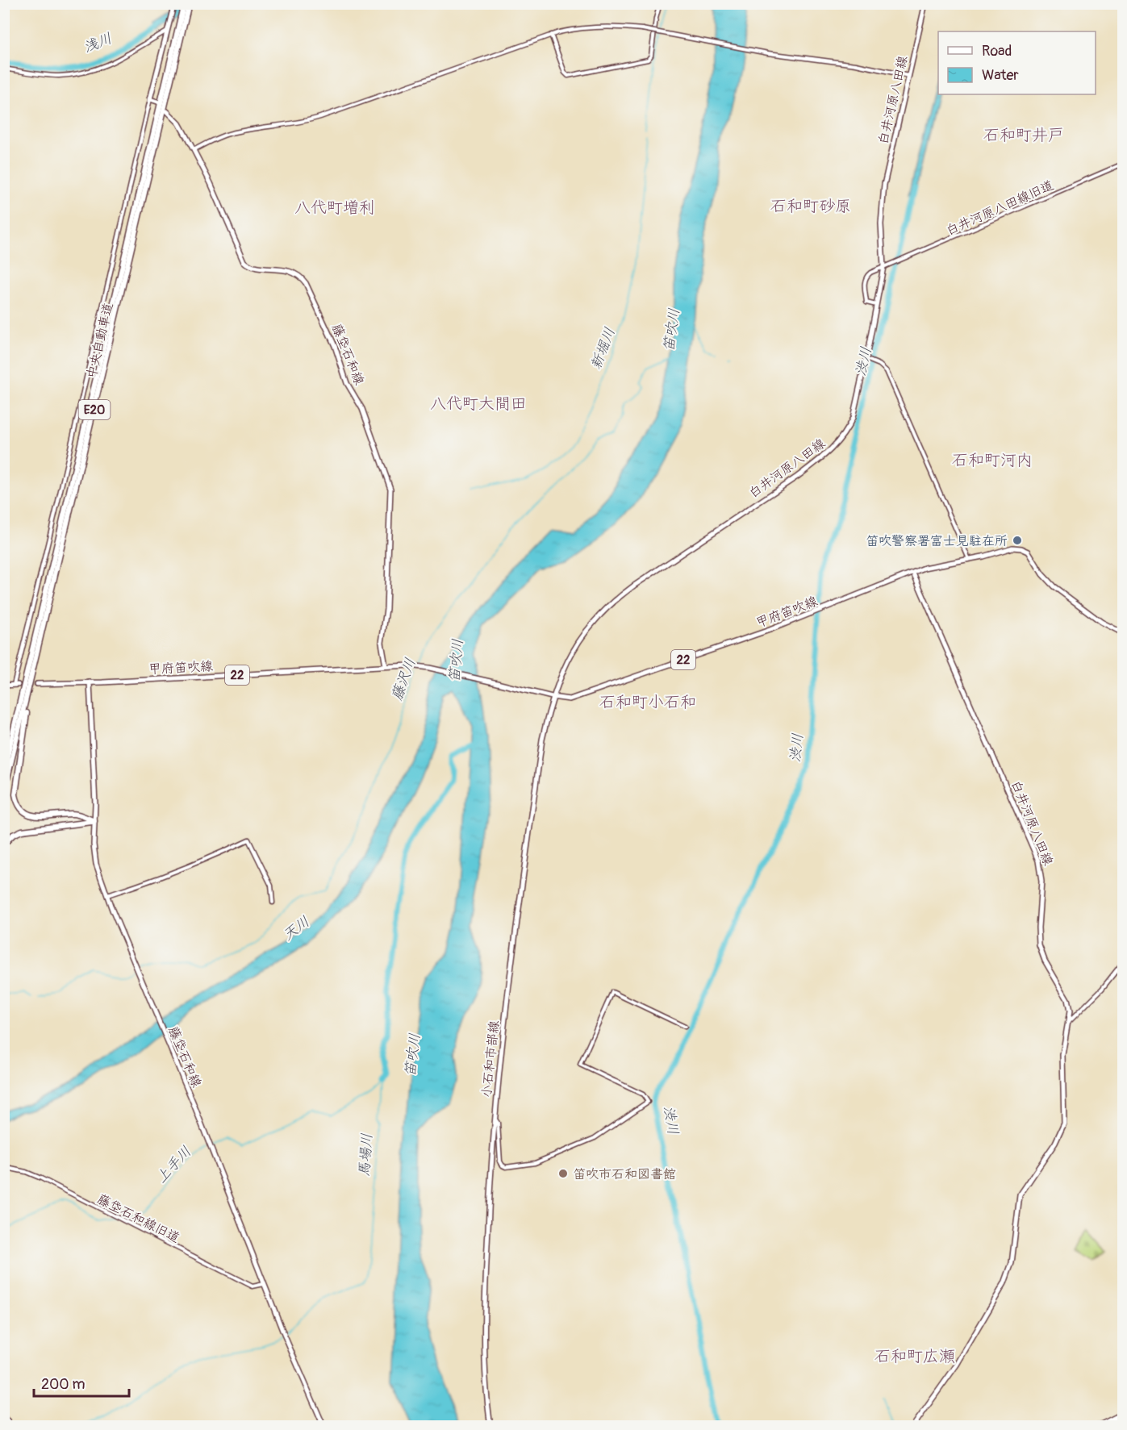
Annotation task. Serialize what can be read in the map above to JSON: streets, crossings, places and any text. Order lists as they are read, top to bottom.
{
  "streets": {
    "highway": ["中央自動車道", "E20"],
    "main road": [
      "白井河原八田線",
      "藤垈石和線",
      "甲府笛吹線",
      "22",
      "小石和市部線"
    ],
    "street": ["白井河原八田線旧道", "藤垈石和線旧道"]
  },
  "crossings": [
    ["白井河原八田線", "白井河原八田線旧道"],
    ["白井河原八田線", "甲府笛吹線"],
    ["白井河原八田線", "小石和市部線"],
    ["藤垈石和線", "甲府笛吹線"],
    ["藤垈石和線", "藤垈石和線旧道"],
    ["甲府笛吹線", "小石和市部線"]
  ],
  "districts": [
    "石和町井戸",
    "石和町砂原",
    "八代町増利",
    "八代町大間田",
    "石和町河内",
    "石和町小石和",
    "石和町広瀬"
  ],
  "water": [
    "浅川",
    "笛吹川",
    "新堀川",
    "渋川",
    "藤沢川",
    "天川",
    "馬場川",
    "上手川"
  ],
  "places": ["笛吹警察署富士見駐在所", "笛吹市石和図書館"],
  "legend": ["Road", "Water"],
  "scale_bar": "200 m"
}
